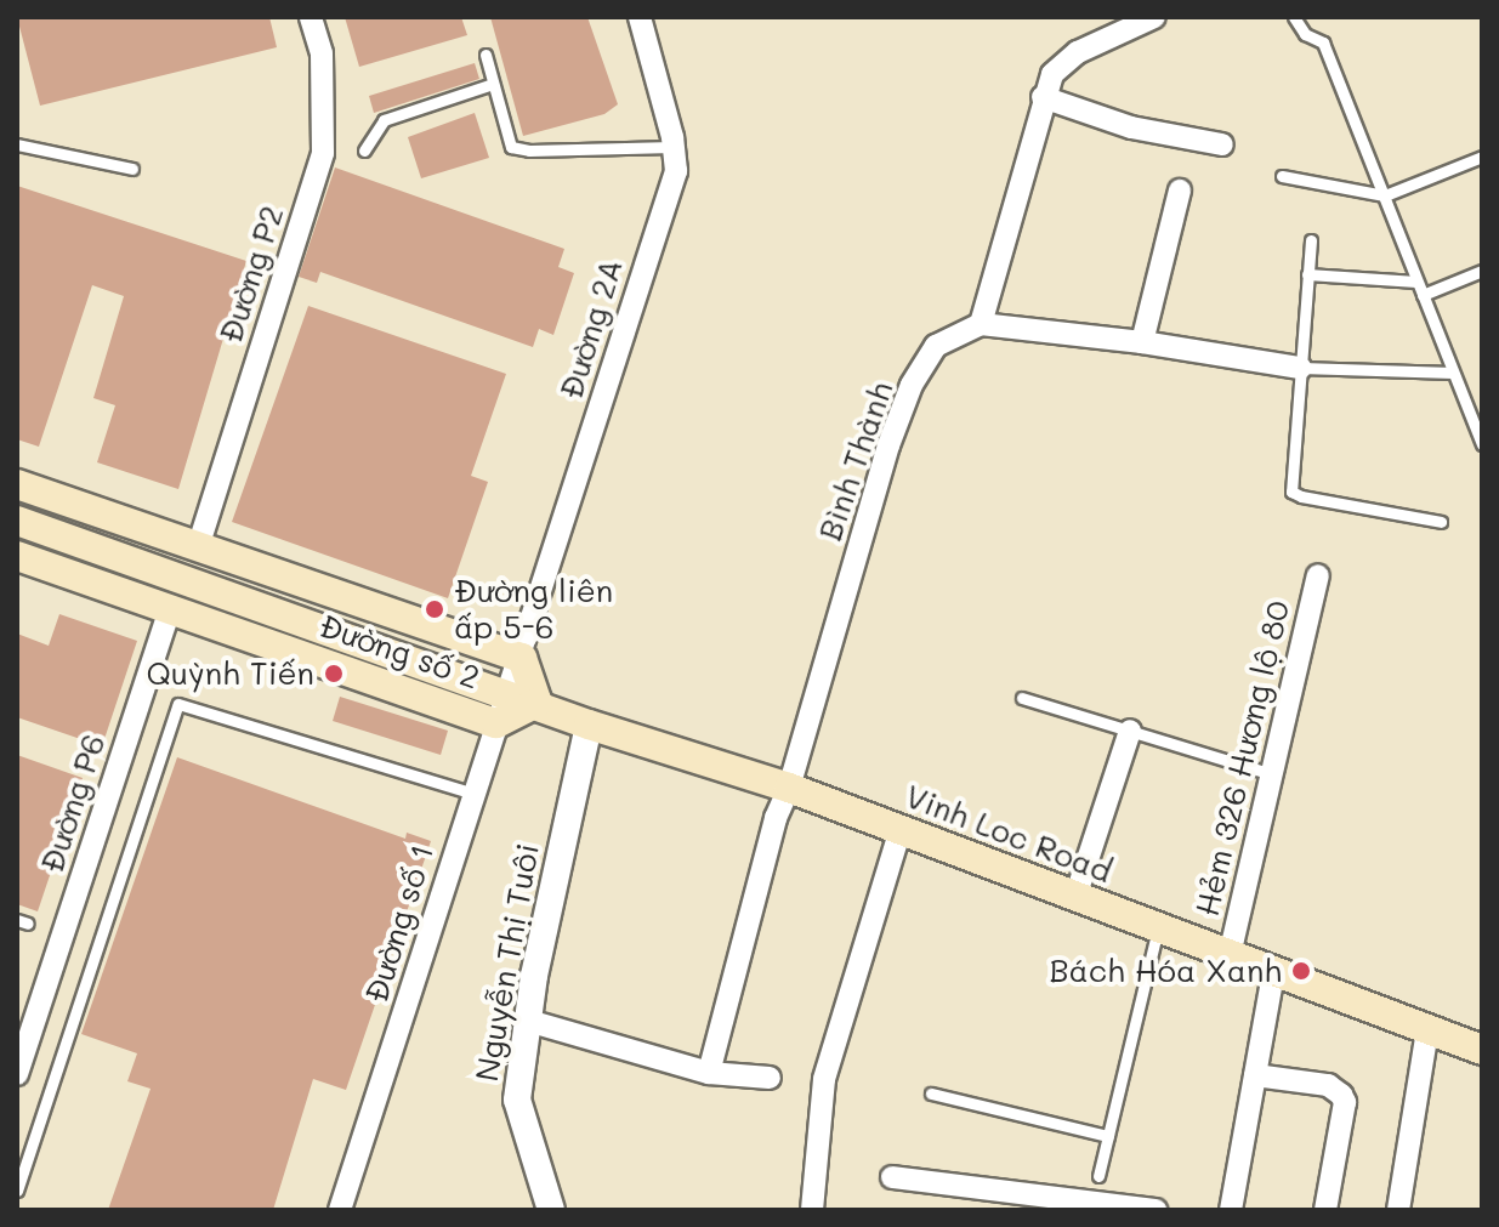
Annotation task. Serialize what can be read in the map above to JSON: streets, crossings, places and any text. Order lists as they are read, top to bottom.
{
  "streets": {
    "main road": ["Đường số 2", "Vinh Loc Road"],
    "street": [
      "Đường P2",
      "Đường 2A",
      "Bình Thành",
      "Hẻm 326 Hương lộ 80",
      "Đường P6",
      "Đường số 1",
      "Nguyễn Thị Tuôi"
    ]
  },
  "crossings": [
    ["Đường P2", "Đường số 2"],
    ["Đường 2A", "Đường số 2"],
    ["Đường 2A", "Đường số 1"],
    ["Bình Thành", "Vinh Loc Road"],
    ["Đường số 2", "Đường P6"],
    ["Đường số 2", "Vinh Loc Road"],
    ["Đường số 2", "Đường số 1"],
    ["Hẻm 326 Hương lộ 80", "Vinh Loc Road"],
    ["Vinh Loc Road", "Nguyễn Thị Tuôi"]
  ],
  "places": ["Đường liên ấp 5-6", "Quỳnh Tiến", "Bách Hóa Xanh"]
}
